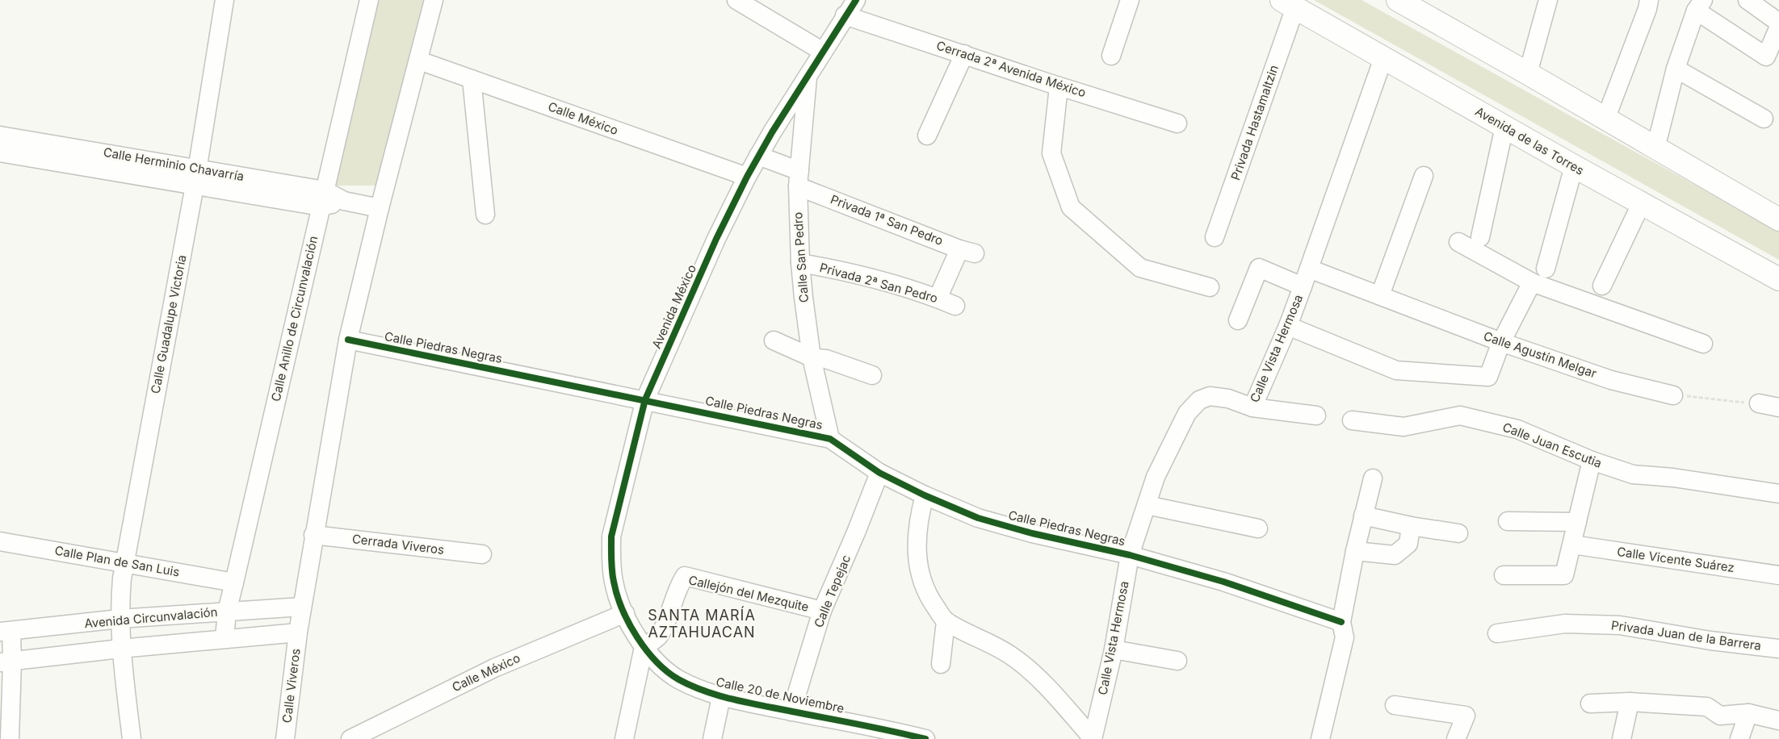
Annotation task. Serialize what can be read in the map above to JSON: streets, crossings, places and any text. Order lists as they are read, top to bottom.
{
  "streets": {
    "main road": ["Avenida de las Torres"],
    "street": [
      "Cerrada 2ª Avenida México",
      "Calle México",
      "Privada Hastamaltzin",
      "Calle Herminio Chavarría",
      "Privada 1ª San Pedro",
      "Calle San Pedro",
      "Privada 2ª San Pedro",
      "Avenida México",
      "Calle Anillo de Circunvalación",
      "Calle Guadalupe Victoria",
      "Calle Piedras Negras",
      "Calle Vista Hermosa",
      "Calle Agustín Melgar",
      "Calle Juan Escutia",
      "Cerrada Viveros",
      "Calle Vicente Suárez",
      "Calle Plan de San Luis",
      "Calle Tepejac",
      "Callejón del Mezquite",
      "Avenida Circunvalación",
      "Privada Juan de la Barrera",
      "Calle Viveros",
      "Calle 20 de Noviembre"
    ]
  },
  "crossings": [
    ["Cerrada 2ª Avenida México", "Avenida México"],
    ["Calle México", "Avenida México"],
    ["Privada Hastamaltzin", "Avenida de las Torres"],
    ["Avenida de las Torres", "Calle Vista Hermosa"],
    ["Calle Herminio Chavarría", "Calle Anillo de Circunvalación"],
    ["Calle Herminio Chavarría", "Calle Guadalupe Victoria"],
    ["Privada 1ª San Pedro", "Calle San Pedro"],
    ["Privada 1ª San Pedro", "Privada 2ª San Pedro"],
    ["Privada 1ª San Pedro", "Avenida México"],
    ["Calle San Pedro", "Privada 2ª San Pedro"],
    ["Calle San Pedro", "Avenida México"],
    ["Calle San Pedro", "Calle Piedras Negras"],
    ["Avenida México", "Calle Piedras Negras"],
    ["Avenida México", "Callejón del Mezquite"],
    ["Avenida México", "Calle 20 de Noviembre"],
    ["Calle Anillo de Circunvalación", "Calle Plan de San Luis"],
    ["Calle Anillo de Circunvalación", "Avenida Circunvalación"],
    ["Calle Guadalupe Victoria", "Calle Plan de San Luis"],
    ["Calle Guadalupe Victoria", "Avenida Circunvalación"],
    ["Calle Piedras Negras", "Calle Vista Hermosa"],
    ["Calle Piedras Negras", "Calle Tepejac"],
    ["Calle Vista Hermosa", "Calle Agustín Melgar"],
    ["Calle Tepejac", "Callejón del Mezquite"],
    ["Calle Tepejac", "Calle 20 de Noviembre"],
    ["Callejón del Mezquite", "Calle 20 de Noviembre"]
  ],
  "districts": ["SANTA MARÍA AZTAHUACAN"]
}
